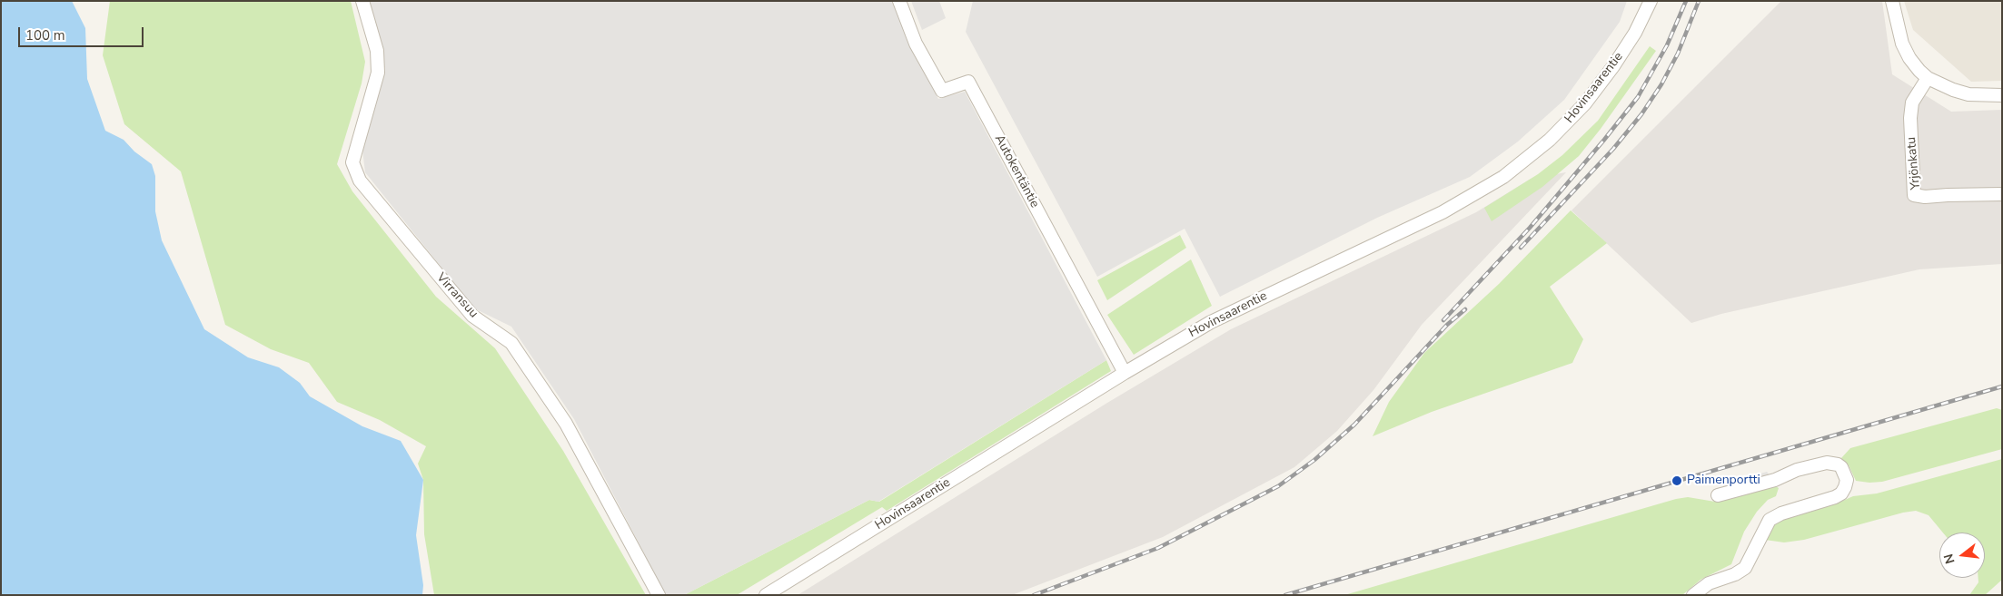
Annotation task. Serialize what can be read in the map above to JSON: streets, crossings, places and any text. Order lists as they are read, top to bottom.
{
  "streets": {
    "street": [
      "Hovinsaarentie",
      "Yrjönkatu",
      "Autokentäntie",
      "Virransuu"
    ]
  },
  "crossings": [
    ["Hovinsaarentie", "Autokentäntie"]
  ],
  "places": ["Paimenportti"],
  "scale_bar": "100 m",
  "north": "left"
}
